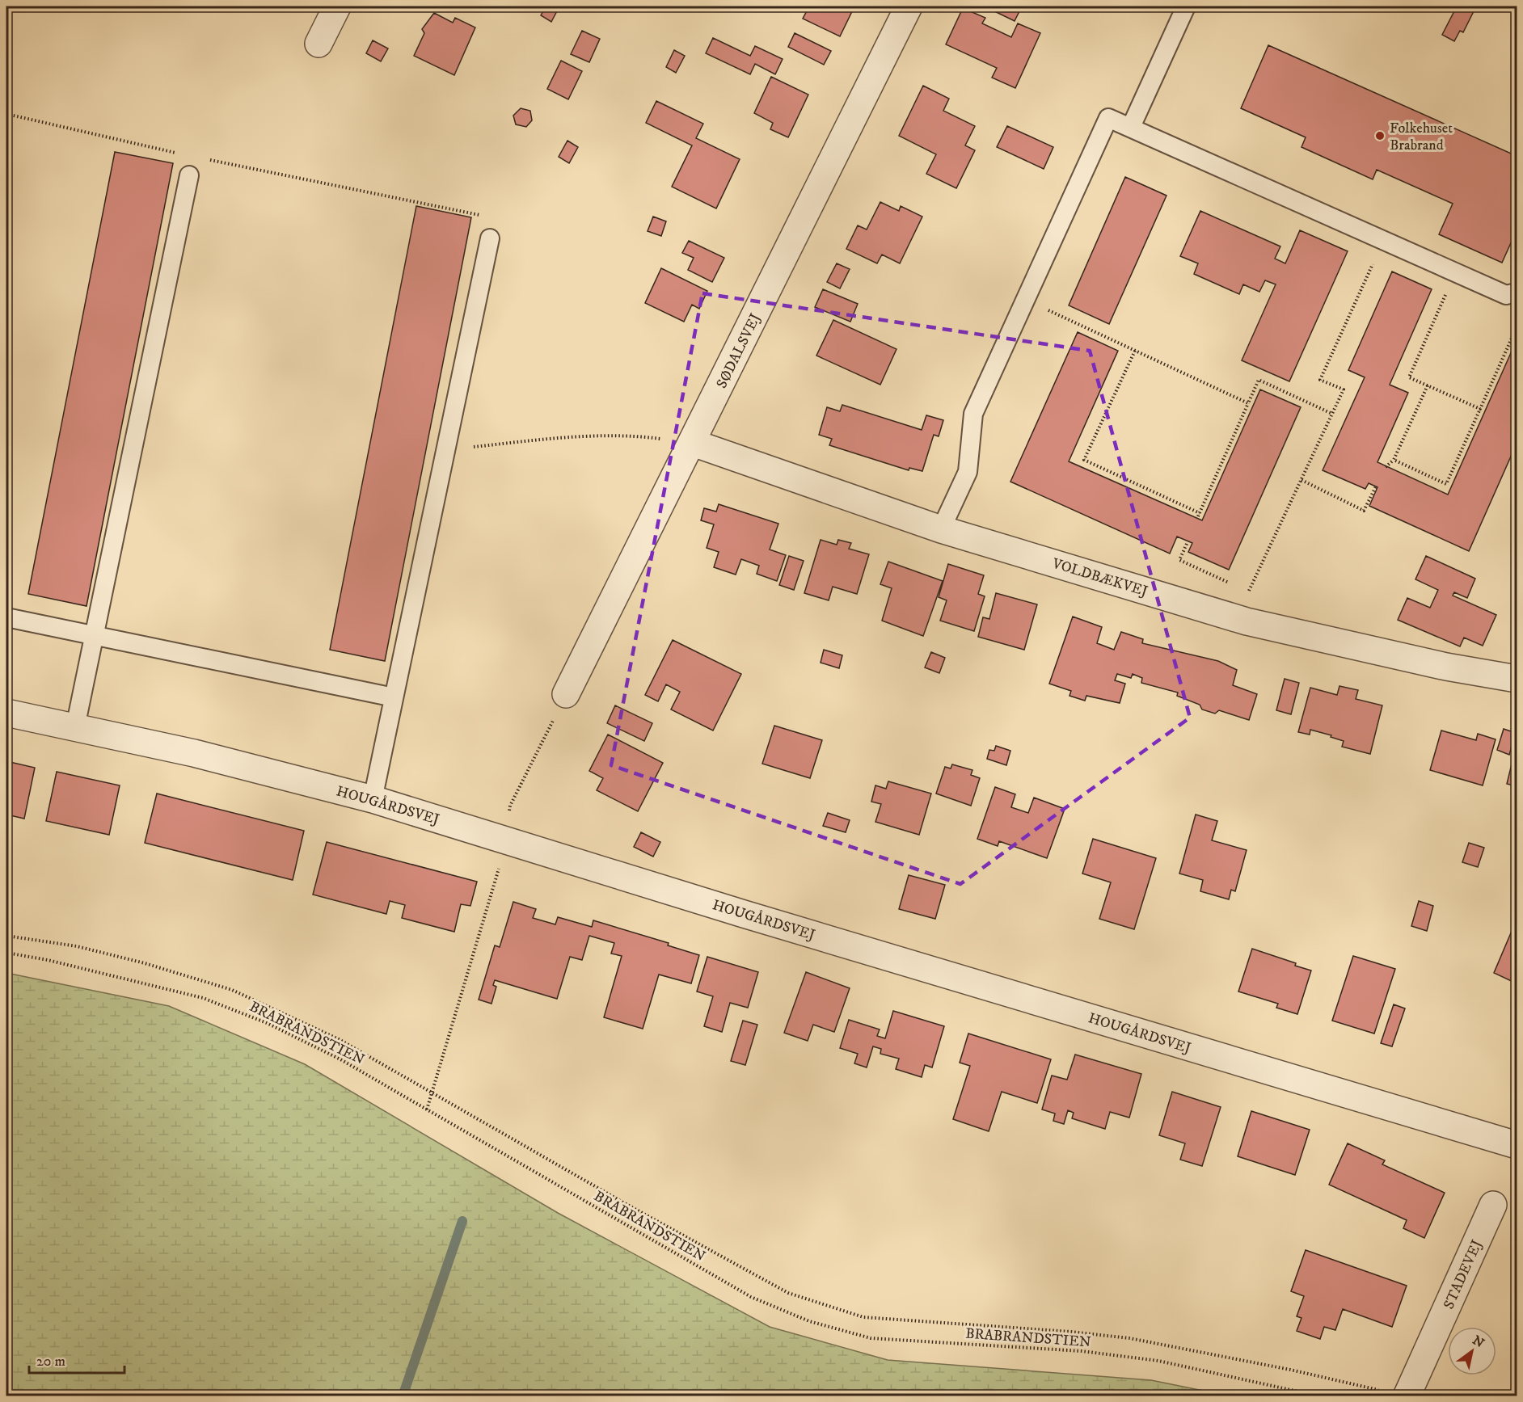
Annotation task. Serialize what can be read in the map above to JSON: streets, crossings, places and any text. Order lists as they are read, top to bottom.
{
  "streets": {
    "street": [
      "SØDALSVEJ",
      "VOLDBÆKVEJ",
      "HOUGÅRDSVEJ",
      "STADEVEJ"
    ],
    "path": ["BRABRANDSTIEN"]
  },
  "crossings": [
    ["SØDALSVEJ", "VOLDBÆKVEJ"]
  ],
  "places": ["Folkehuset Brabrand"],
  "scale_bar": "20 m",
  "north": "top right"
}
